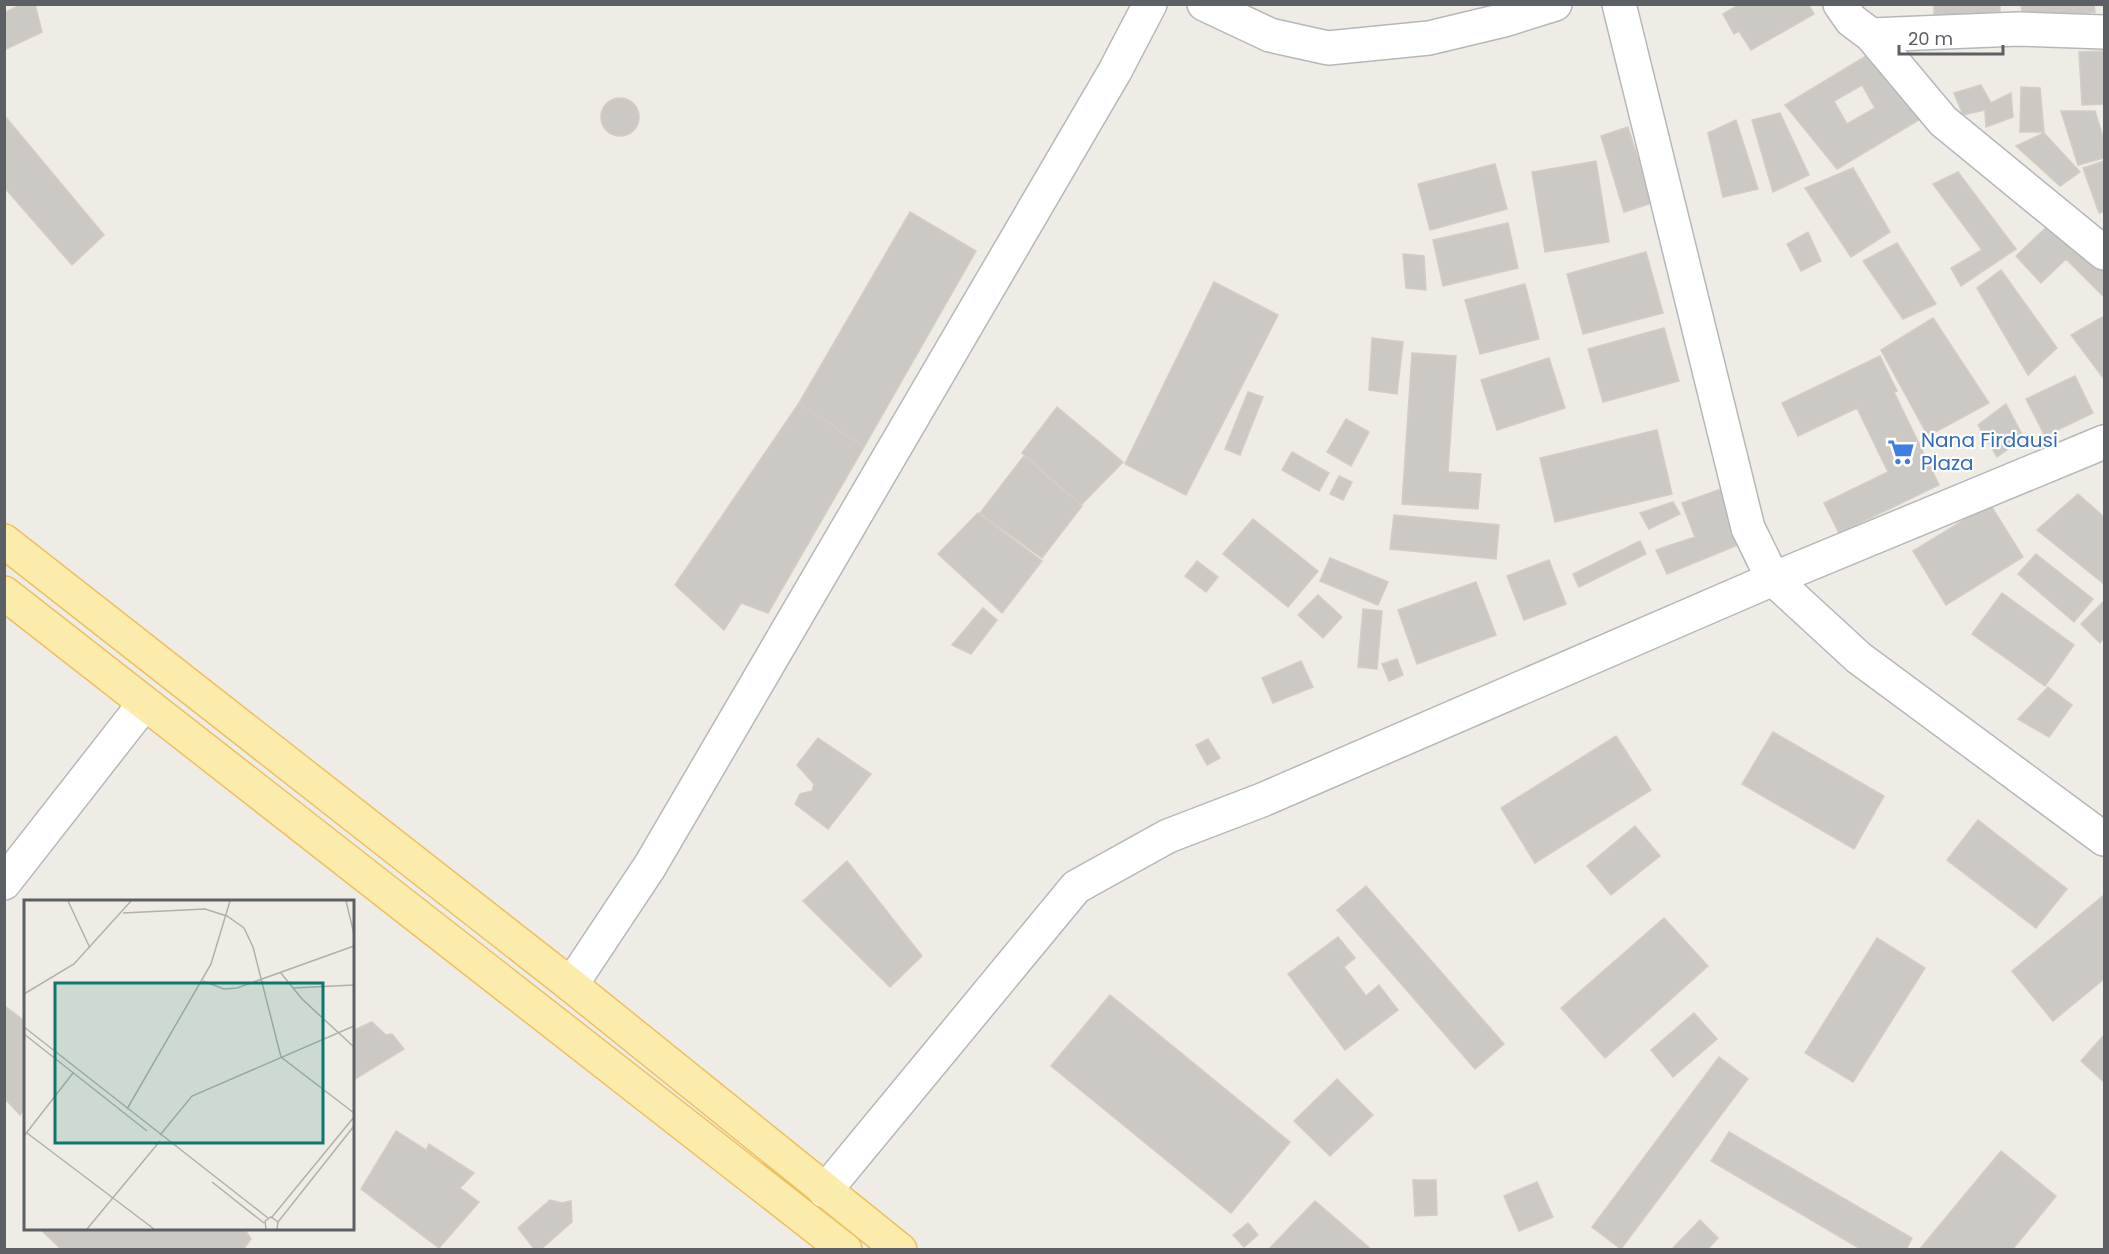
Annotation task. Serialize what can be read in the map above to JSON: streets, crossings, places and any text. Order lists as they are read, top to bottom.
{
  "places": {
    "supermarket": ["Nana Firdausi Plaza"]
  },
  "scale_bar": "20 m"
}
